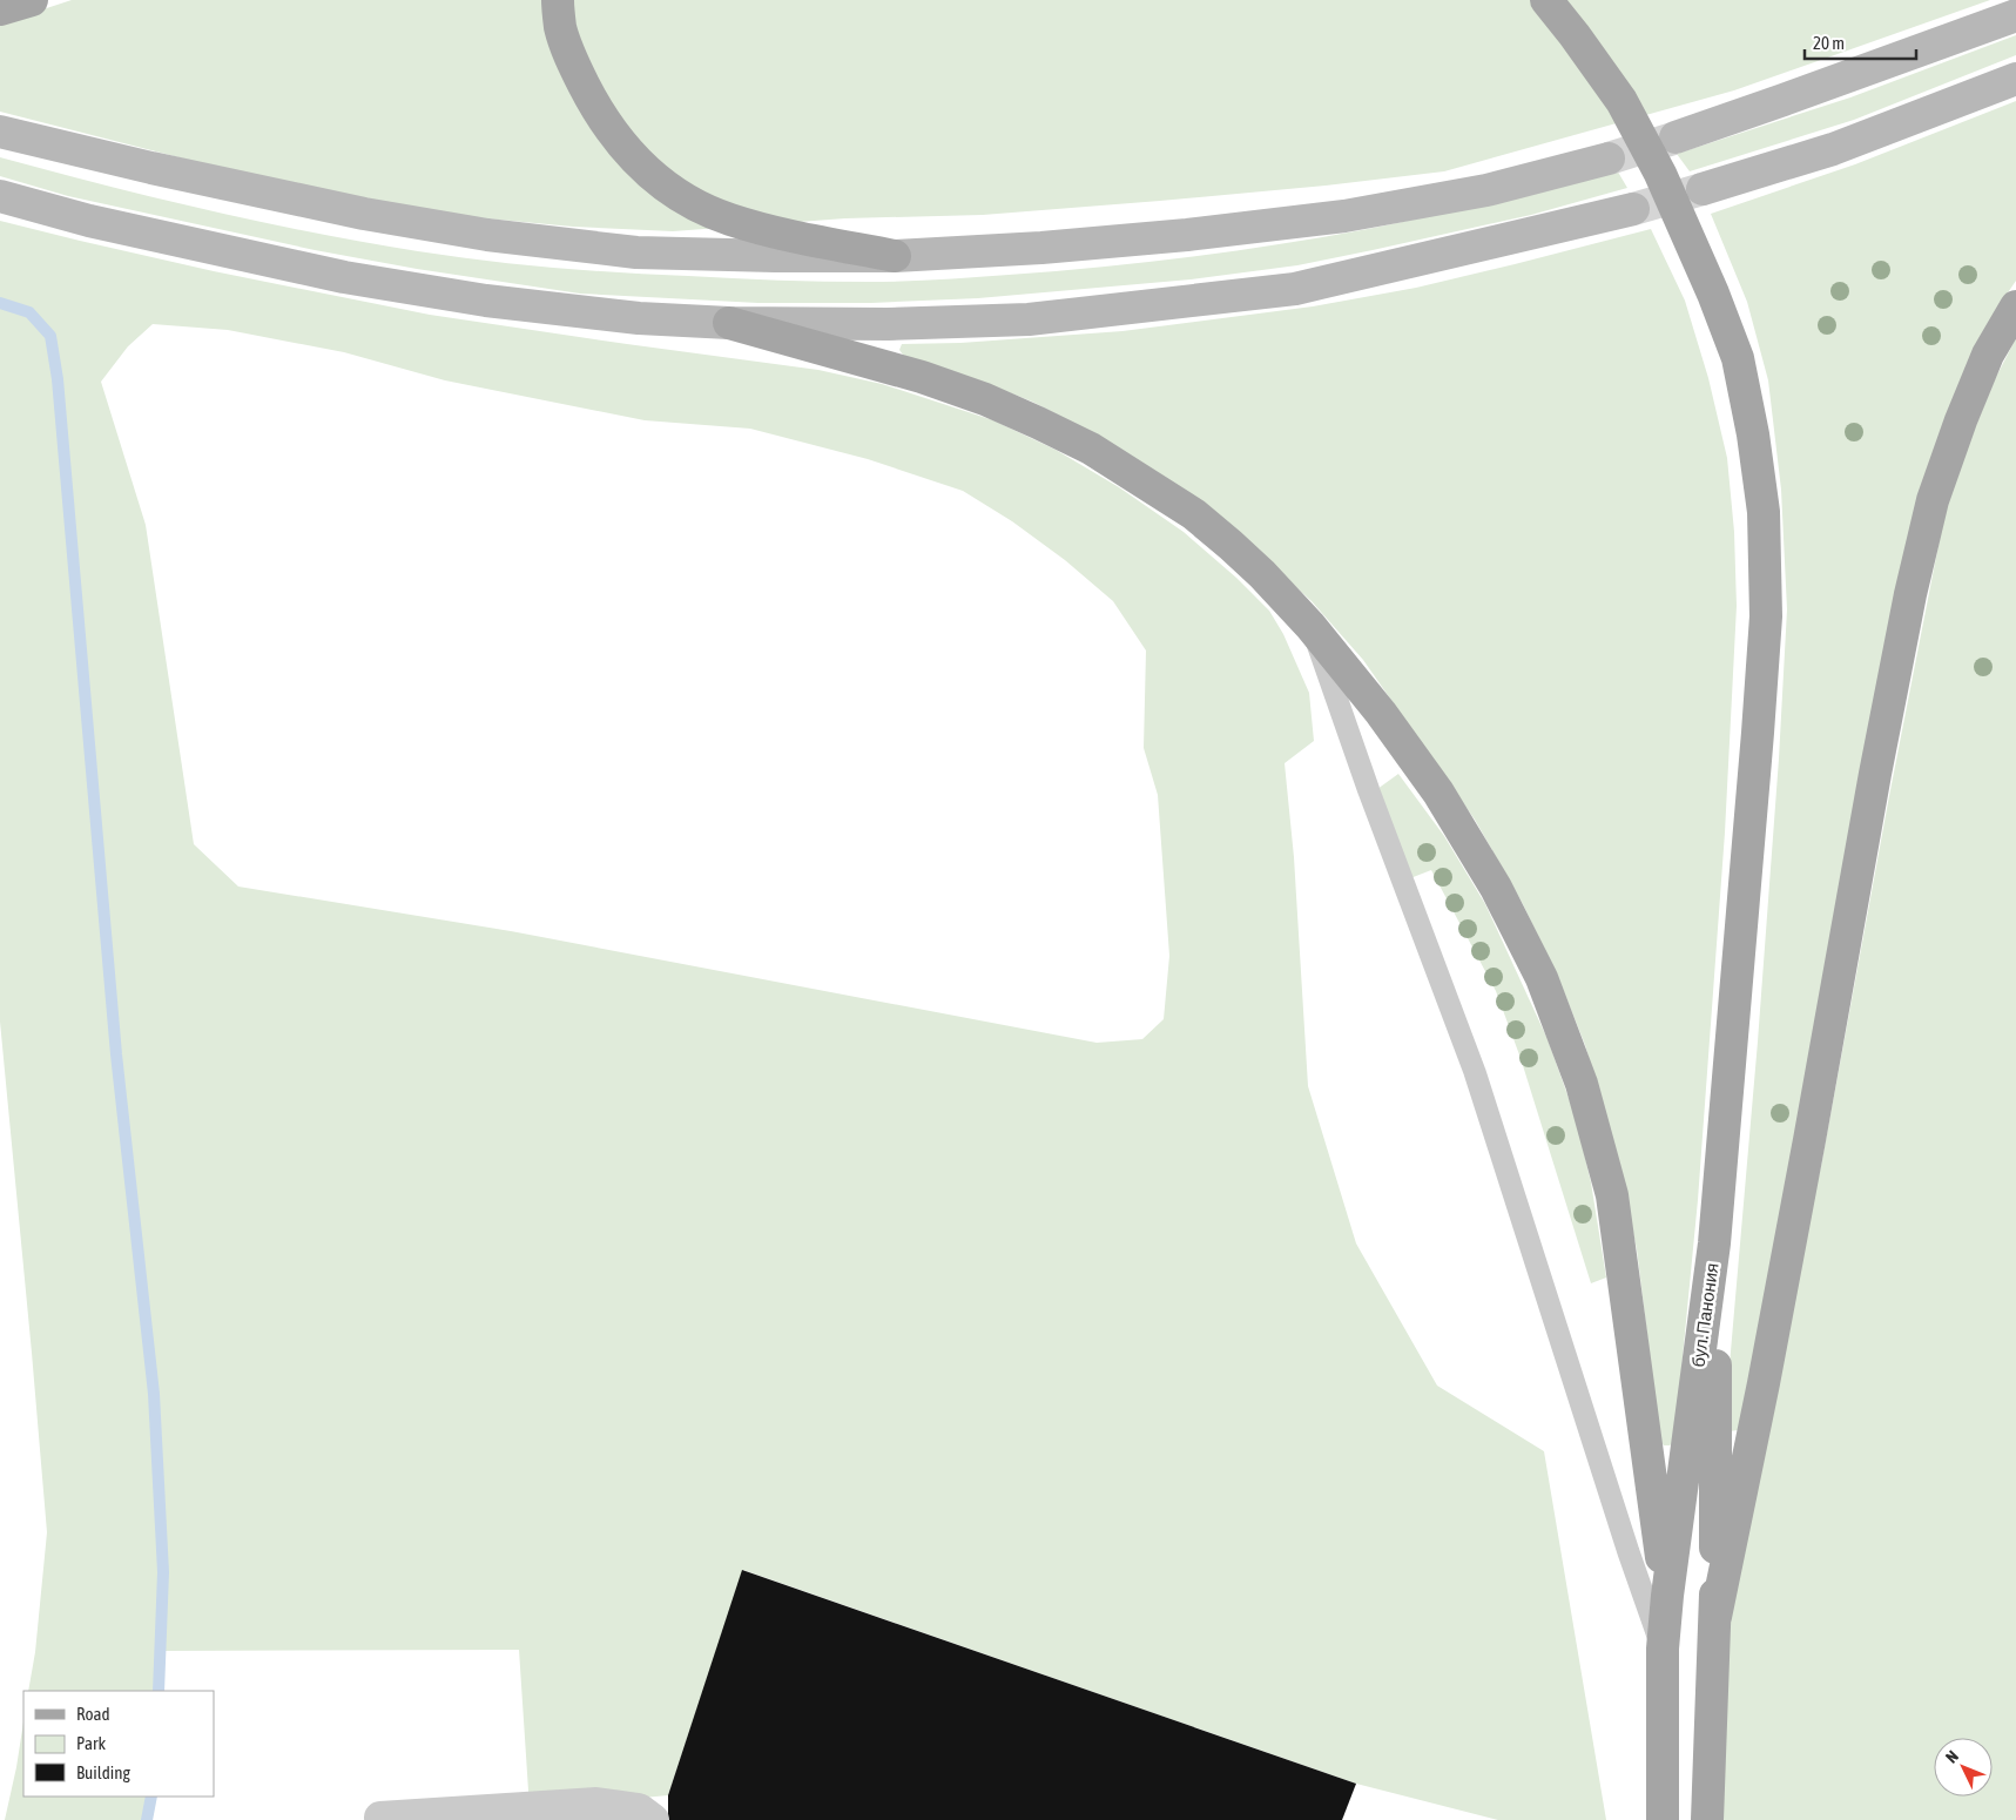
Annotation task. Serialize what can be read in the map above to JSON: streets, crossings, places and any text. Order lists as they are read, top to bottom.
{
  "streets": {
    "main road": ["бул. Панония"]
  },
  "legend": ["Road", "Park", "Building"],
  "scale_bar": "20 m",
  "north": "top left"
}
